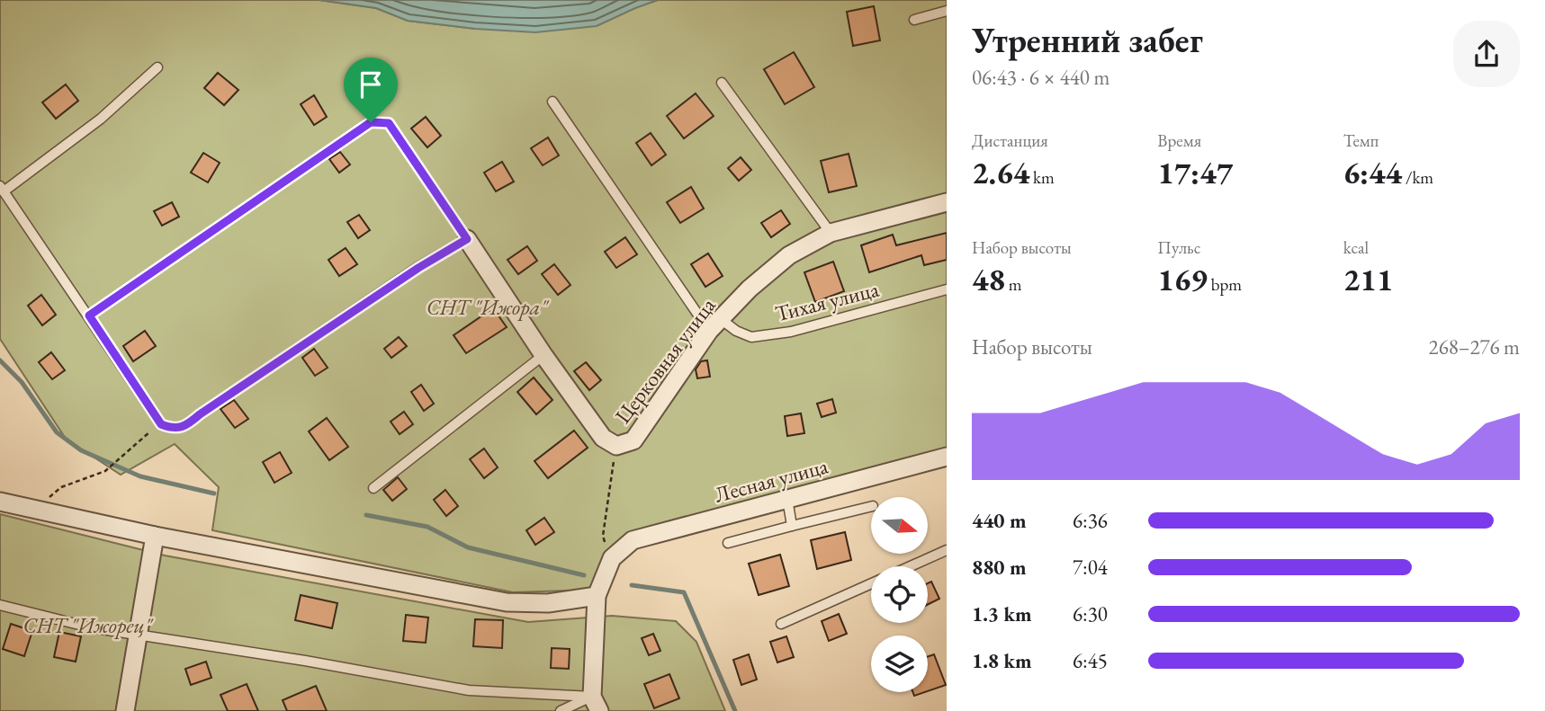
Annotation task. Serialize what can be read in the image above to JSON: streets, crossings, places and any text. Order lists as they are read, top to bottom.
{
  "streets": {
    "street": ["Церковная улица", "Лесная улица"],
    "lane": ["Тихая улица"]
  },
  "crossings": [
    ["Тихая улица", "Церковная улица"]
  ],
  "parks": ["СНТ \"Ижора\"", "СНТ \"Ижорец\""],
  "north": "right",
  "page": {
    "heading": ["Утренний забег", "06:43 · 6 × 440 m"],
    "stats": [
      ["Дистанция", "2.64 km"],
      ["Время", "17:47"],
      ["Темп", "6:44 /km"],
      ["Набор высоты", "48 m"],
      ["Пульс", "169 bpm"],
      ["kcal", "211"]
    ],
    "chart": ["Набор высоты", "268–276 m"],
    "list": [
      {
        "name": "440 m",
        "note": "6:36"
      },
      {
        "name": "880 m",
        "note": "7:04"
      },
      {
        "name": "1.3 km",
        "note": "6:30"
      },
      {
        "name": "1.8 km",
        "note": "6:45"
      }
    ]
  }
}
